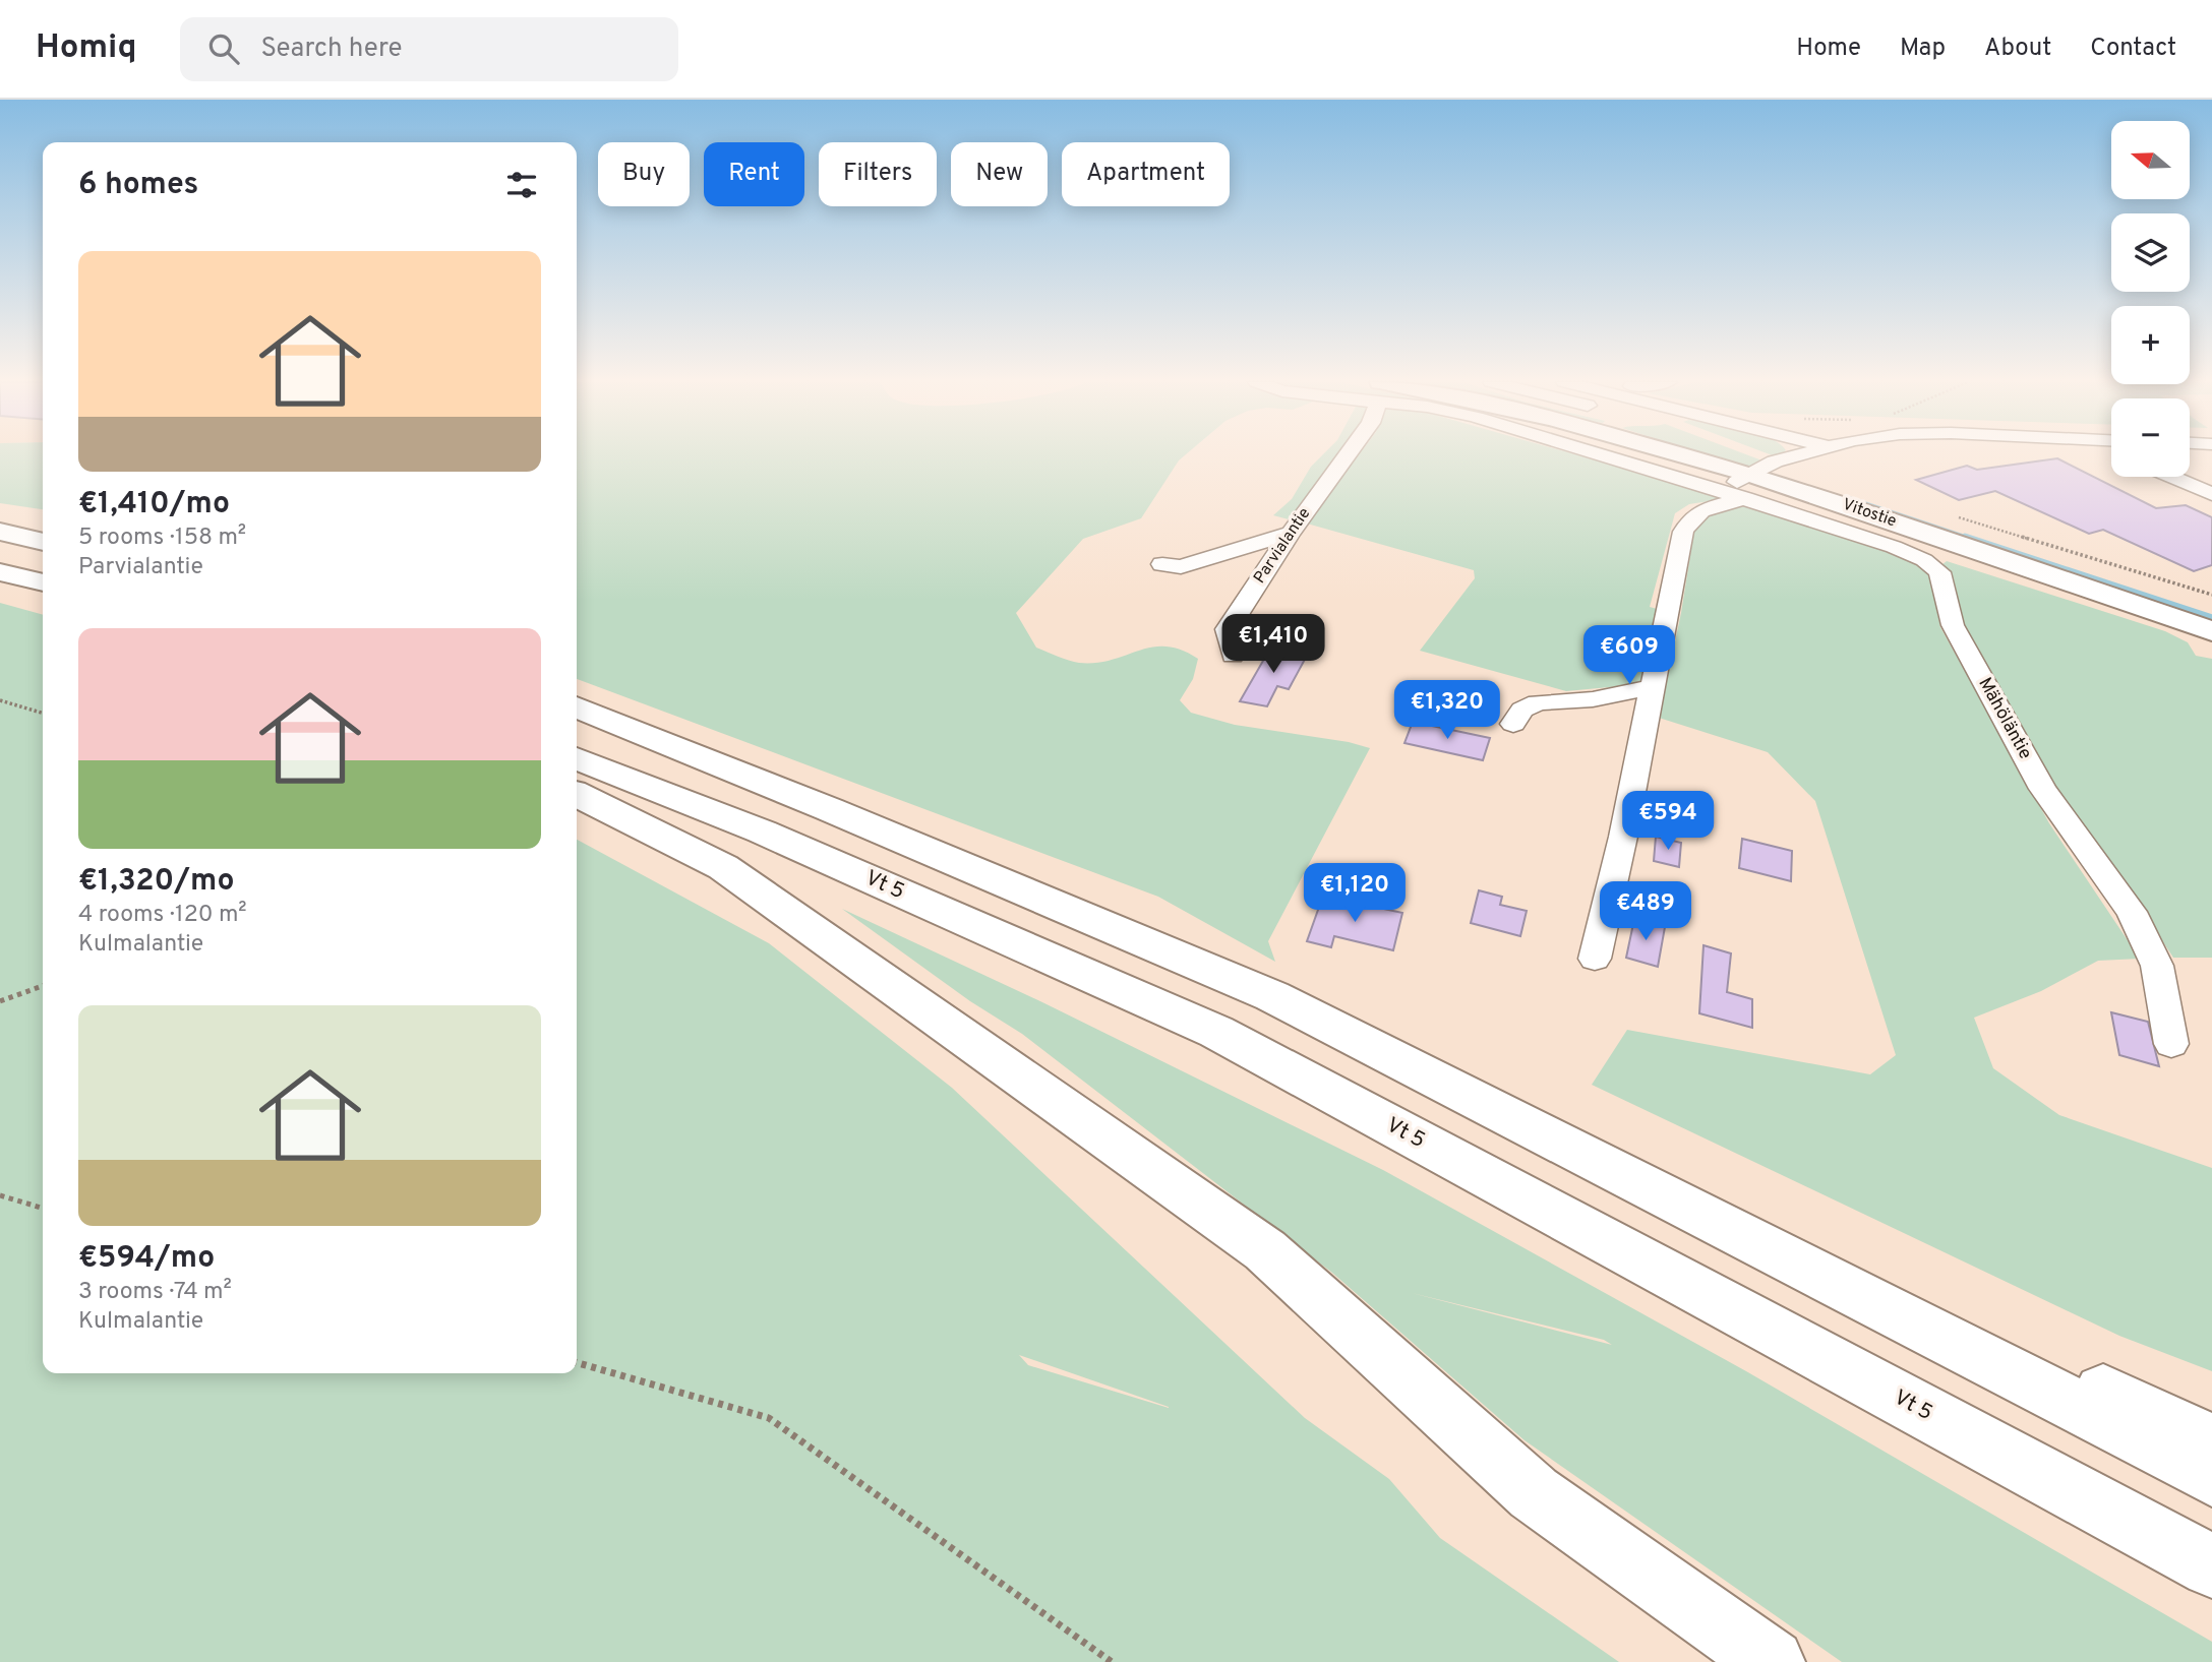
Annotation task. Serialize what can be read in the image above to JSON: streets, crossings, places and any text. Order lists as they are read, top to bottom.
{
  "streets": {
    "main road": ["Vitostie", "Vt 5"],
    "street": ["Parvialantie", "Mähöläntie"]
  },
  "crossings": [
    ["Vitostie", "Mähöläntie"]
  ],
  "north": "left",
  "page": {
    "header": "Homiq",
    "search": "Search here",
    "nav": [
      "Home",
      "Map",
      "About",
      "Contact"
    ],
    "map_buttons": ["+", "−"],
    "chip": [
      "Buy",
      "Rent",
      "Filters",
      "New",
      "Apartment"
    ],
    "heading": "6 homes",
    "list": [
      {
        "name": "€1,410/mo",
        "note": "5 rooms · 158 m² · Parvialantie"
      },
      {
        "name": "€1,320/mo",
        "note": "4 rooms · 120 m² · Kulmalantie"
      },
      {
        "name": "€594/mo",
        "note": "3 rooms · 74 m² · Kulmalantie"
      }
    ],
    "price": [
      "€1,410",
      "€609",
      "€1,320",
      "€594",
      "€1,120",
      "€489"
    ]
  }
}
